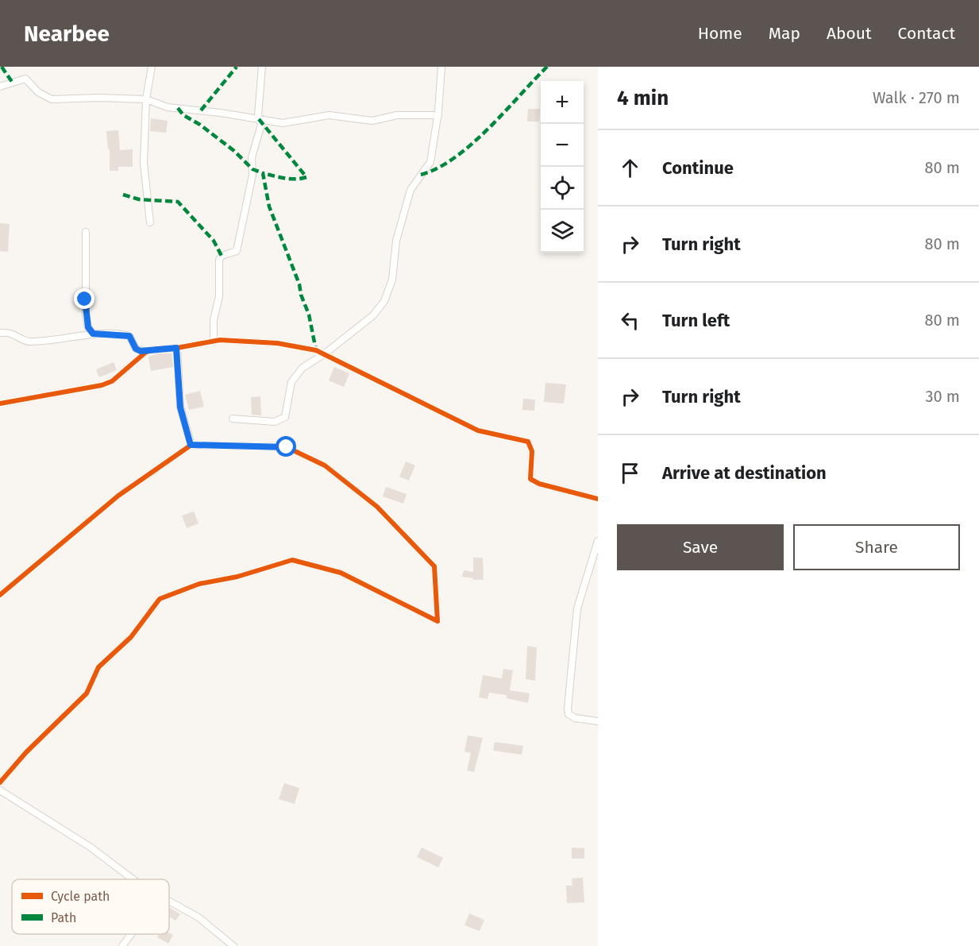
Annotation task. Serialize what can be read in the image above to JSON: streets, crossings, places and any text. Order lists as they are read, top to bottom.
{
  "legend": ["Cycle path", "Path"],
  "page": {
    "header": "Nearbee",
    "nav": [
      "Home",
      "Map",
      "About",
      "Contact"
    ],
    "heading": ["4 min", "Walk · 270 m"],
    "map_buttons": ["+", "−"],
    "list": [
      ["Continue", "80 m"],
      ["Turn right", "80 m"],
      ["Turn left", "80 m"],
      ["Turn right", "30 m"],
      "Arrive at destination"
    ],
    "buttons": ["Save", "Share"]
  }
}
